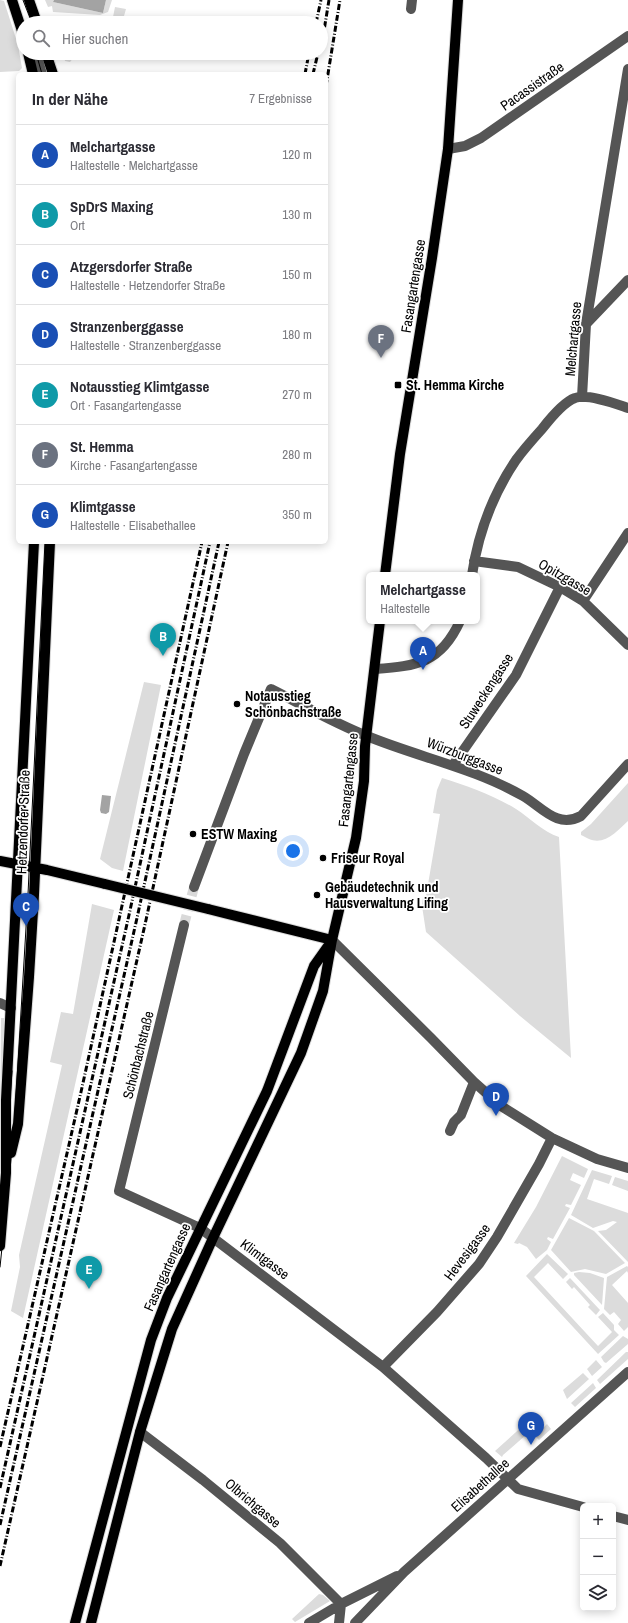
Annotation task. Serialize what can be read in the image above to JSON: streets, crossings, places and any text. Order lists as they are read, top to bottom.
{
  "streets": {
    "main road": ["Fasangartengasse", "Hetzendorfer Straße"],
    "street": [
      "Pacassistraße",
      "Melchartgasse",
      "Opitzgasse",
      "Stuweckengasse",
      "Würzburggasse",
      "Schönbachstraße",
      "Hevesigasse",
      "Klimtgasse",
      "Elisabethallee",
      "Olbrichgasse"
    ]
  },
  "crossings": [
    ["Pacassistraße", "Fasangartengasse"],
    ["Fasangartengasse", "Würzburggasse"],
    ["Fasangartengasse", "Klimtgasse"],
    ["Fasangartengasse", "Olbrichgasse"],
    ["Melchartgasse", "Opitzgasse"],
    ["Opitzgasse", "Stuweckengasse"],
    ["Stuweckengasse", "Würzburggasse"],
    ["Schönbachstraße", "Klimtgasse"],
    ["Hevesigasse", "Klimtgasse"],
    ["Klimtgasse", "Elisabethallee"],
    ["Elisabethallee", "Olbrichgasse"]
  ],
  "places": {
    "transit": ["St. Hemma Kirche"],
    "other": [
      "Notausstieg Schönbachstraße",
      "ESTW Maxing",
      "Friseur Royal",
      "Gebäudetechnik und Hausverwaltung Lifing"
    ]
  },
  "page": {
    "search": "Hier suchen",
    "heading": ["In der Nähe", "7 Ergebnisse"],
    "list": [
      {
        "mark": "A",
        "name": "Melchartgasse",
        "note": "Haltestelle · Melchartgasse",
        "value": "120 m"
      },
      {
        "mark": "B",
        "name": "SpDrS Maxing",
        "note": "Ort",
        "value": "130 m"
      },
      {
        "mark": "C",
        "name": "Atzgersdorfer Straße",
        "note": "Haltestelle · Hetzendorfer Straße",
        "value": "150 m"
      },
      {
        "mark": "D",
        "name": "Stranzenberggasse",
        "note": "Haltestelle · Stranzenberggasse",
        "value": "180 m"
      },
      {
        "mark": "E",
        "name": "Notausstieg Klimtgasse",
        "note": "Ort · Fasangartengasse",
        "value": "270 m"
      },
      {
        "mark": "F",
        "name": "St. Hemma",
        "note": "Kirche · Fasangartengasse",
        "value": "280 m"
      },
      {
        "mark": "G",
        "name": "Klimtgasse",
        "note": "Haltestelle · Elisabethallee",
        "value": "350 m"
      }
    ],
    "pins": [
      "F",
      "B",
      "A",
      "C",
      "D",
      "E",
      "G"
    ],
    "popup": ["Melchartgasse", "Haltestelle"],
    "map_buttons": ["+", "−"]
  }
}
